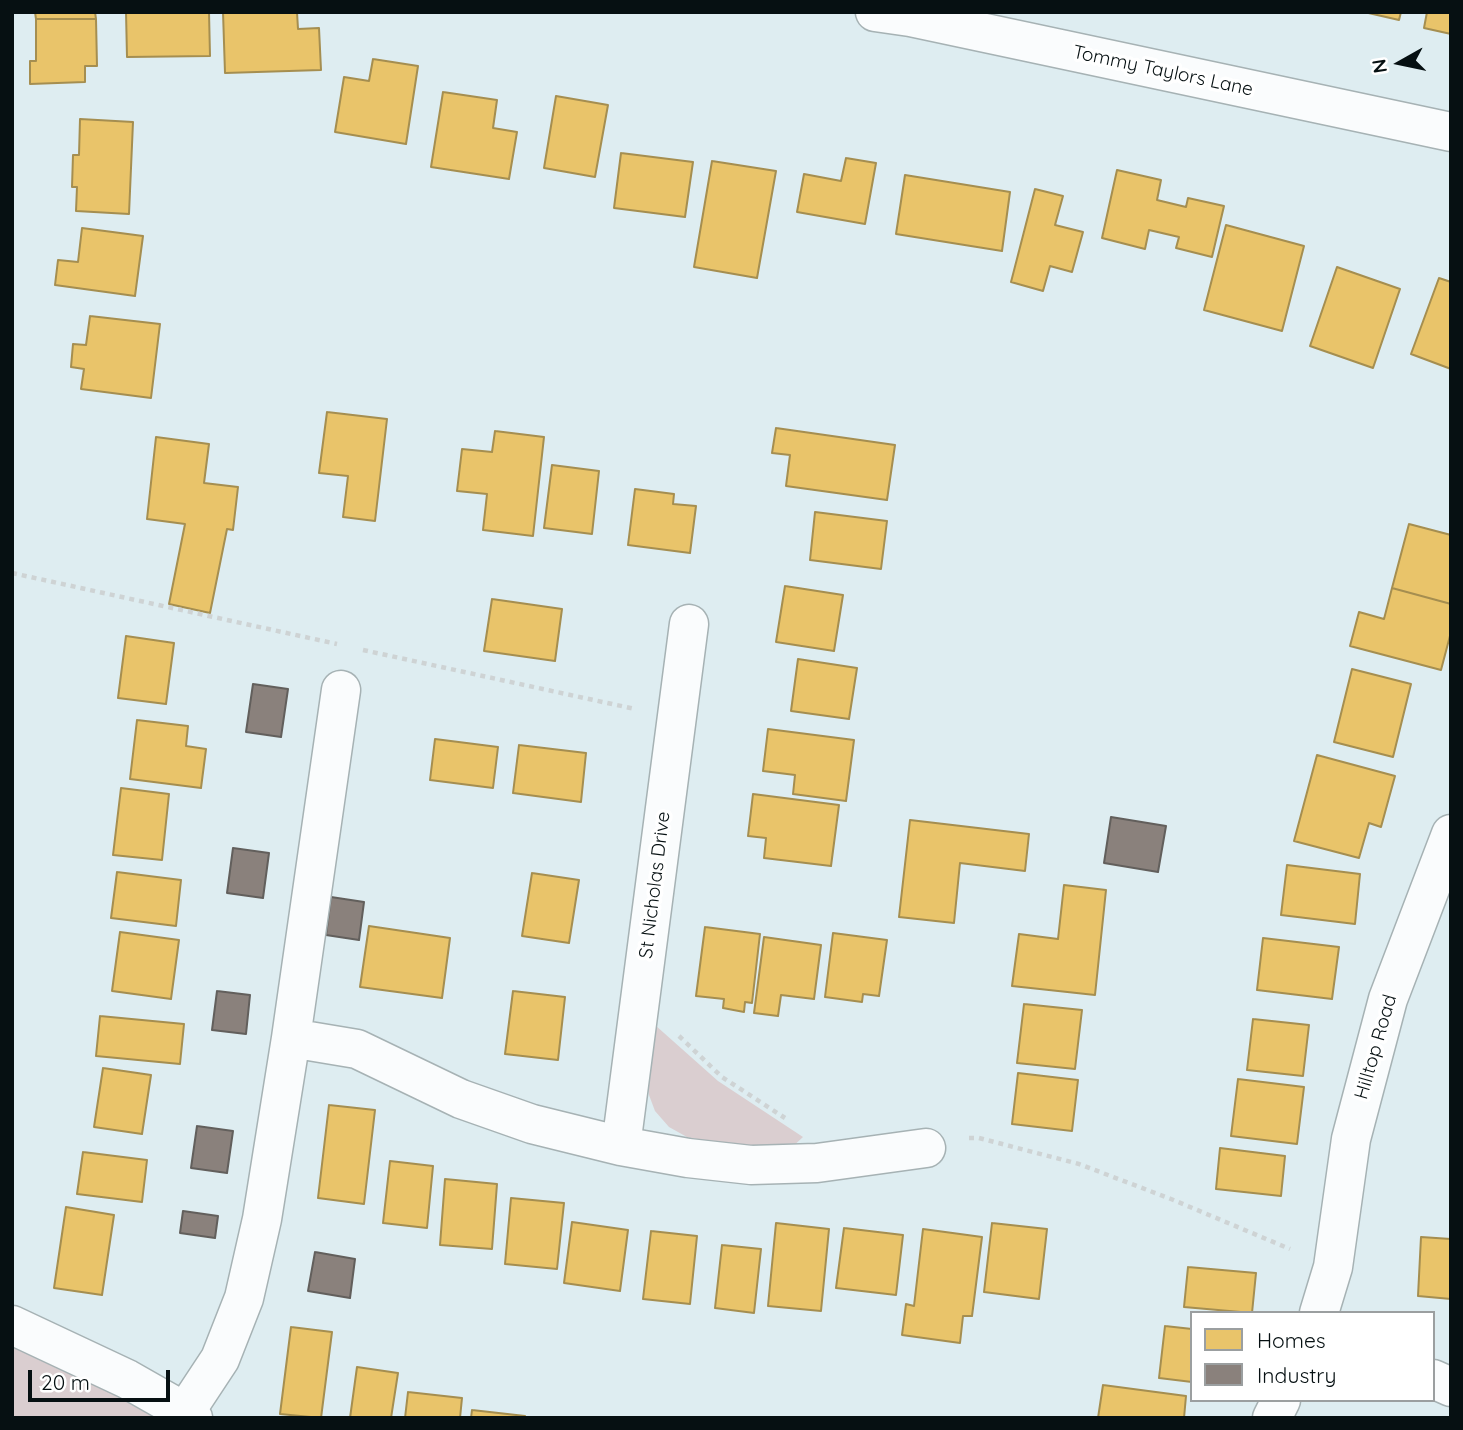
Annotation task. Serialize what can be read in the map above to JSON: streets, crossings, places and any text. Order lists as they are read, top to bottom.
{
  "streets": {
    "street": ["Tommy Taylors Lane", "St Nicholas Drive", "Hilltop Road"]
  },
  "legend": ["Homes", "Industry"],
  "scale_bar": "20 m",
  "north": "left"
}
